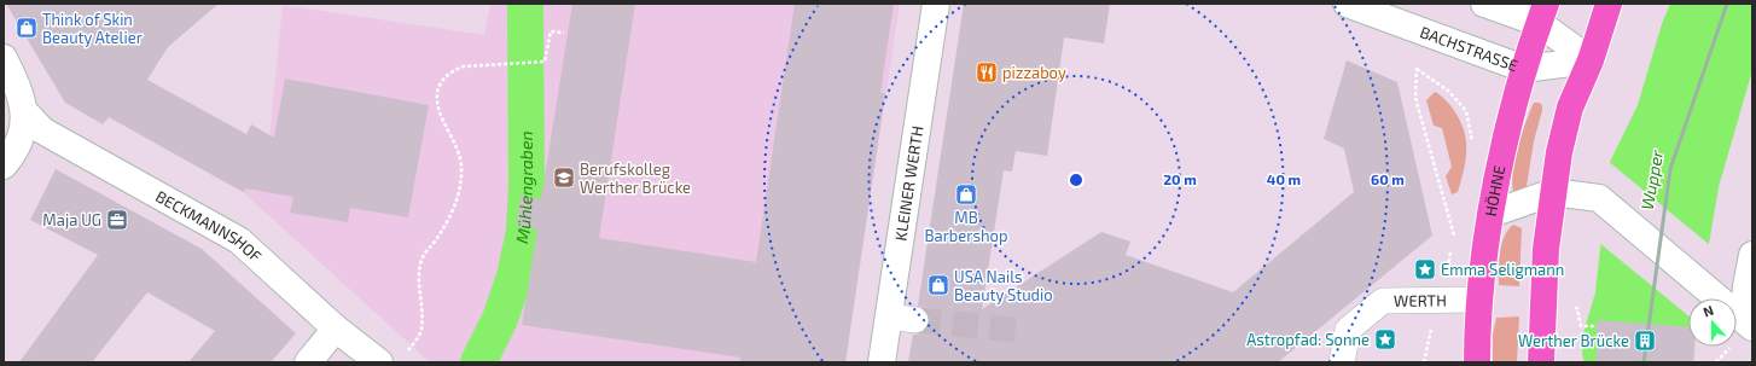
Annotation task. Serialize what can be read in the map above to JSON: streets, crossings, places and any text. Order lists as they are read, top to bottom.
{
  "streets": {
    "main road": ["HÖHNE"],
    "street": [
      "BACHSTRASSE",
      "KLEINER WERTH",
      "BECKMANNSHOF",
      "WERTH"
    ]
  },
  "crossings": [
    ["BACHSTRASSE", "HÖHNE"],
    ["HÖHNE", "WERTH"]
  ],
  "water": ["Wupper", "Mühlengraben"],
  "places": {
    "shop": ["Think of Skin Beauty Atelier", "MB Barbershop", "USA Nails Beauty Studio"],
    "restaurant": ["pizzaboy"],
    "school or university": ["Berufskolleg Werther Brücke"],
    "office": ["Maja UG"],
    "place": ["Emma Seligmann", "Astropfad: Sonne"],
    "building": ["Werther Brücke"]
  },
  "north": "top",
  "rings": ["20 m", "40 m", "60 m"]
}
